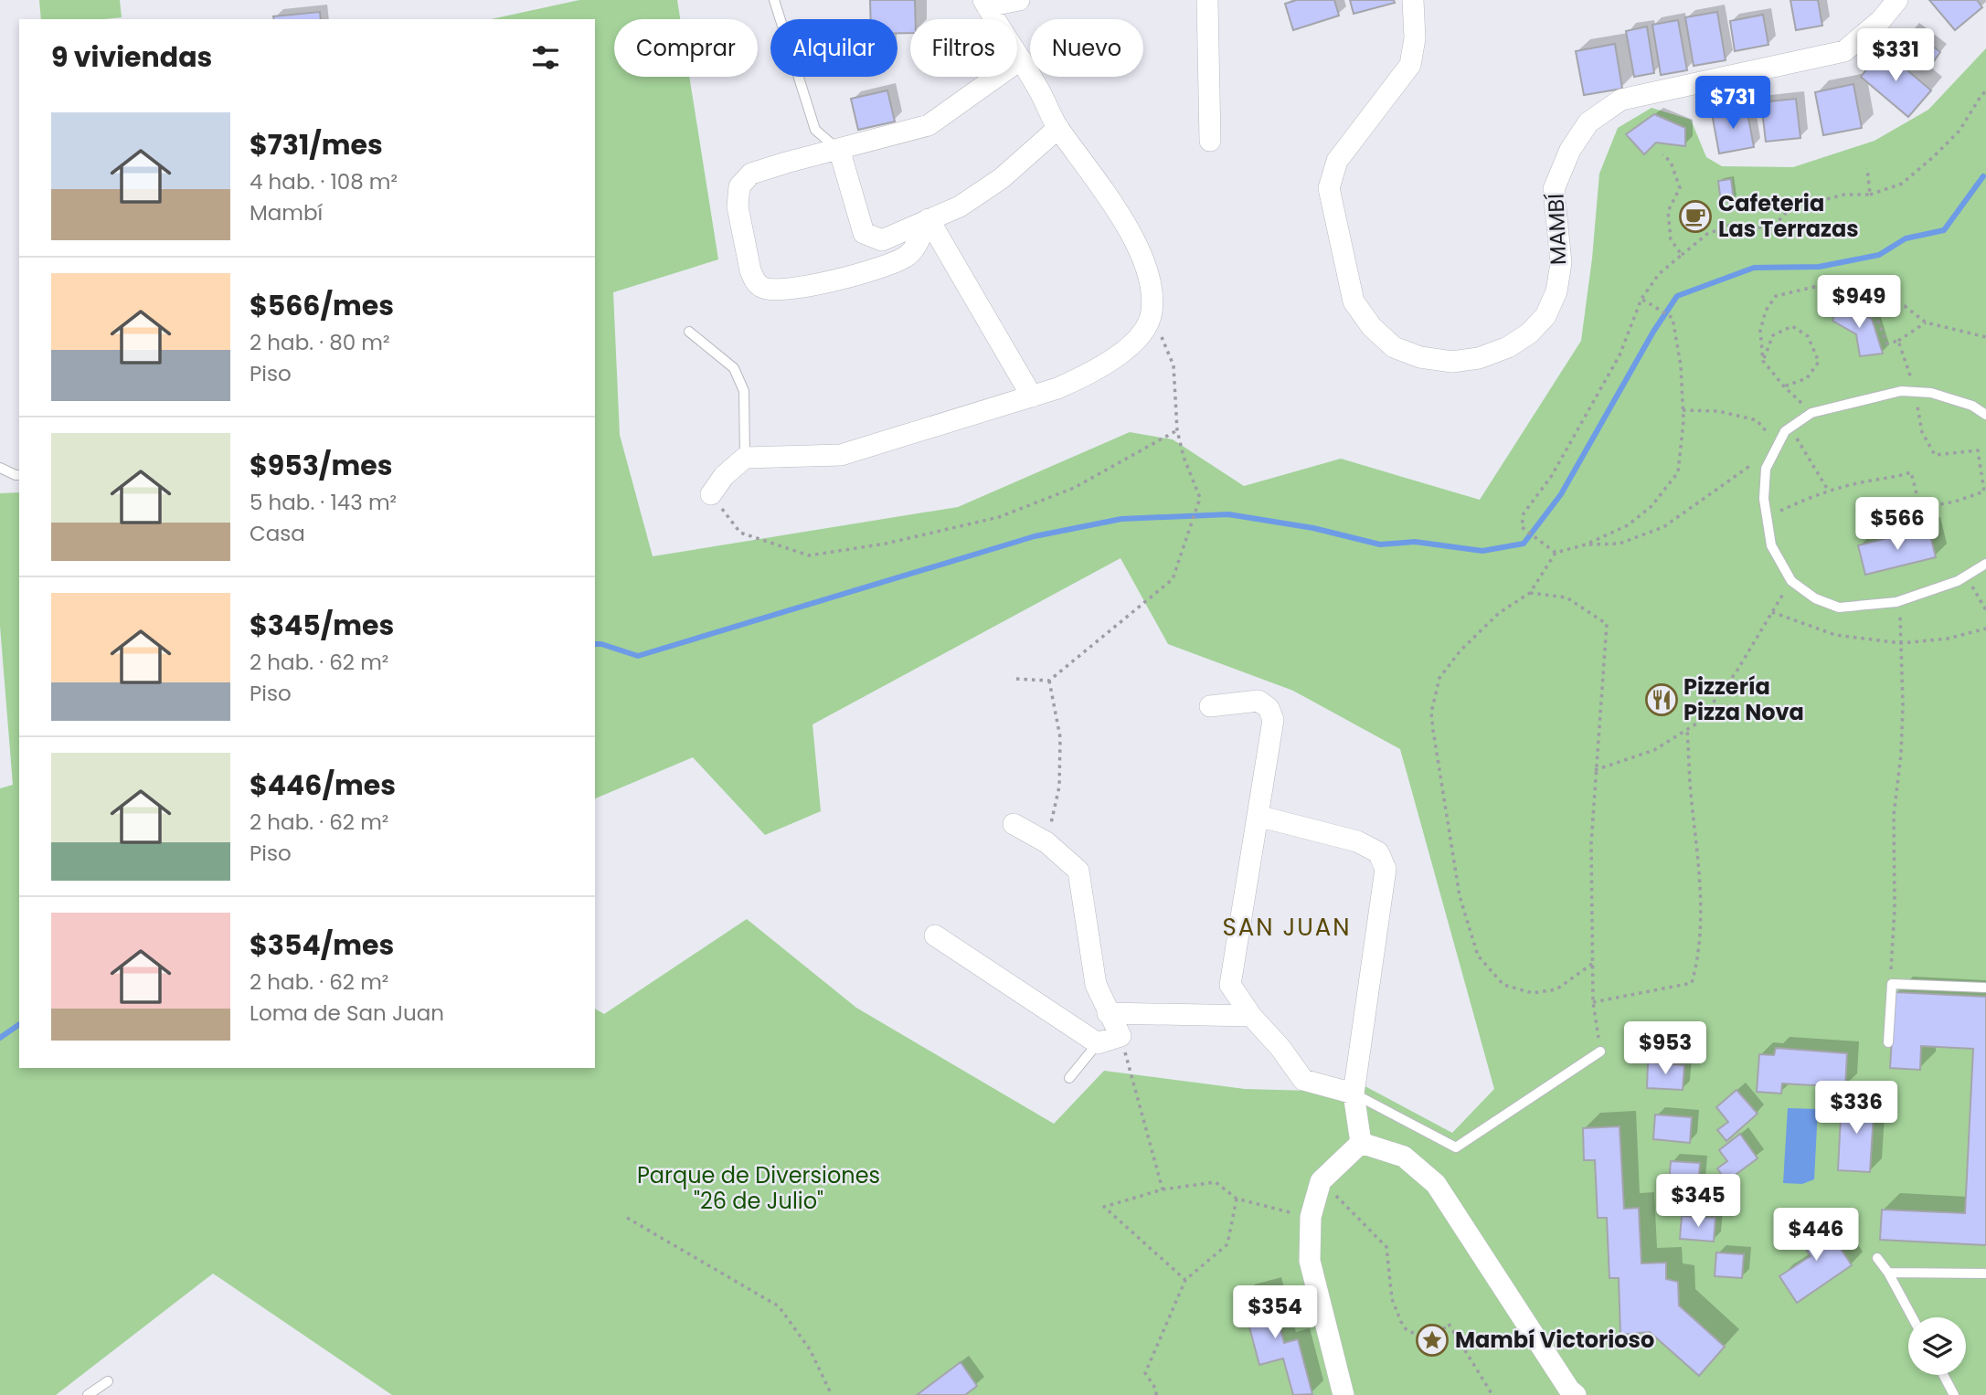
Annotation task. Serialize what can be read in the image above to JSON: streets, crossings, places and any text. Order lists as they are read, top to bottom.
{
  "streets": {
    "street": ["MAMBÍ"]
  },
  "districts": ["SAN JUAN"],
  "parks": ["Parque de Diversiones \"26 de Julio\""],
  "places": {
    "cafe": ["Cafeteria Las Terrazas"],
    "restaurant": ["Pizzería Pizza Nova"],
    "place": ["Mambí Victorioso"]
  },
  "page": {
    "chip": [
      "Comprar",
      "Alquilar",
      "Filtros",
      "Nuevo"
    ],
    "heading": "9 viviendas",
    "price": [
      "$331",
      "$731",
      "$949",
      "$566",
      "$953",
      "$336",
      "$345",
      "$446",
      "$354"
    ],
    "list": [
      {
        "name": "$731/mes",
        "note": "4 hab. · 108 m² · Mambí"
      },
      {
        "name": "$566/mes",
        "note": "2 hab. · 80 m² · Piso"
      },
      {
        "name": "$953/mes",
        "note": "5 hab. · 143 m² · Casa"
      },
      {
        "name": "$345/mes",
        "note": "2 hab. · 62 m² · Piso"
      },
      {
        "name": "$446/mes",
        "note": "2 hab. · 62 m² · Piso"
      },
      {
        "name": "$354/mes",
        "note": "2 hab. · 62 m² · Loma de San Juan"
      }
    ]
  }
}
